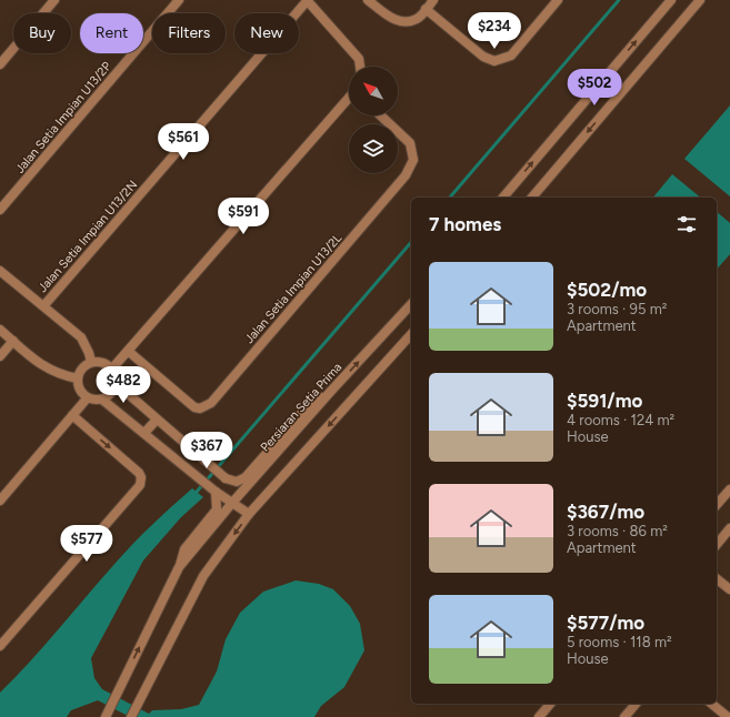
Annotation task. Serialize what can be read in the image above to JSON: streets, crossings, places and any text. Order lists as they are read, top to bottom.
{
  "streets": {
    "street": [
      "Jalan Setia Impian U13/2P",
      "Jalan Setia Impian U13/2N",
      "Jalan Setia Impian U13/2L",
      "Persiaran Setia Prima"
    ]
  },
  "north": "top left",
  "page": {
    "price": [
      "$234",
      "$502",
      "$561",
      "$591",
      "$482",
      "$367",
      "$577"
    ],
    "chip": [
      "Buy",
      "Rent",
      "Filters",
      "New"
    ],
    "heading": "7 homes",
    "list": [
      {
        "name": "$502/mo",
        "note": "3 rooms · 95 m² · Apartment"
      },
      {
        "name": "$591/mo",
        "note": "4 rooms · 124 m² · House"
      },
      {
        "name": "$367/mo",
        "note": "3 rooms · 86 m² · Apartment"
      },
      {
        "name": "$577/mo",
        "note": "5 rooms · 118 m² · House"
      }
    ]
  }
}
